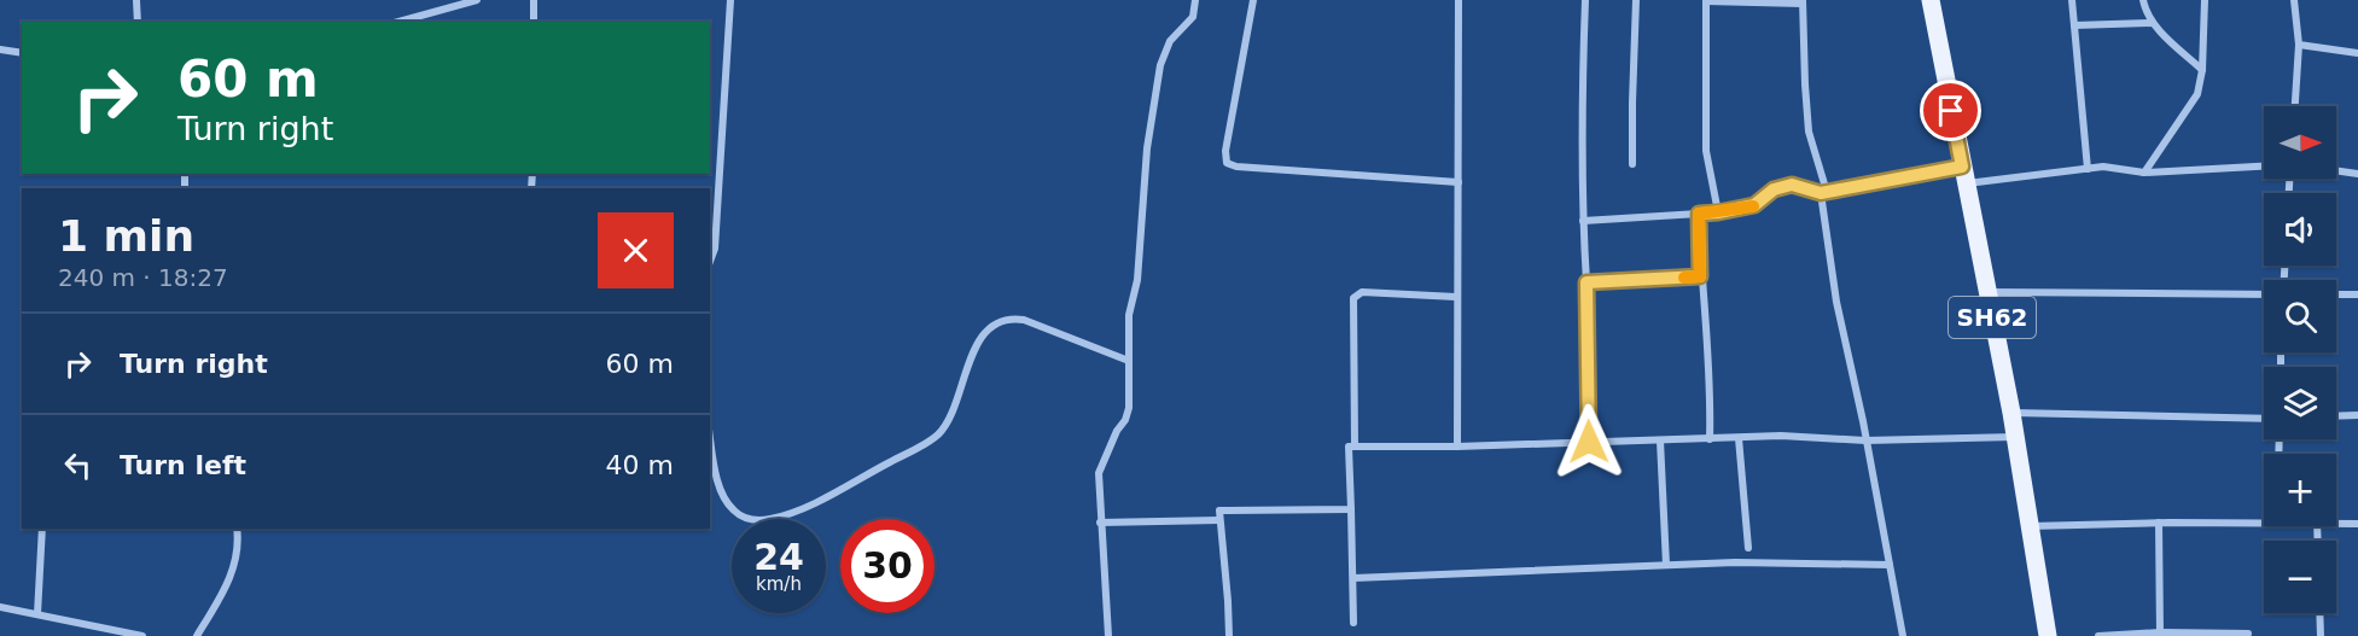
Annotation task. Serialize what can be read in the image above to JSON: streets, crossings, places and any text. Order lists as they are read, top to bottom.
{
  "streets": {
    "main road": ["SH62"]
  },
  "north": "right",
  "page": {
    "turn": ["60 m", "Turn right"],
    "map_buttons": ["+", "−"],
    "heading": ["1 min", "240 m · 18:27"],
    "list": [
      {
        "name": "Turn right",
        "value": "60 m"
      },
      {
        "name": "Turn left",
        "value": "40 m"
      }
    ],
    "speed": "24 km/h",
    "limit": "30"
  }
}
